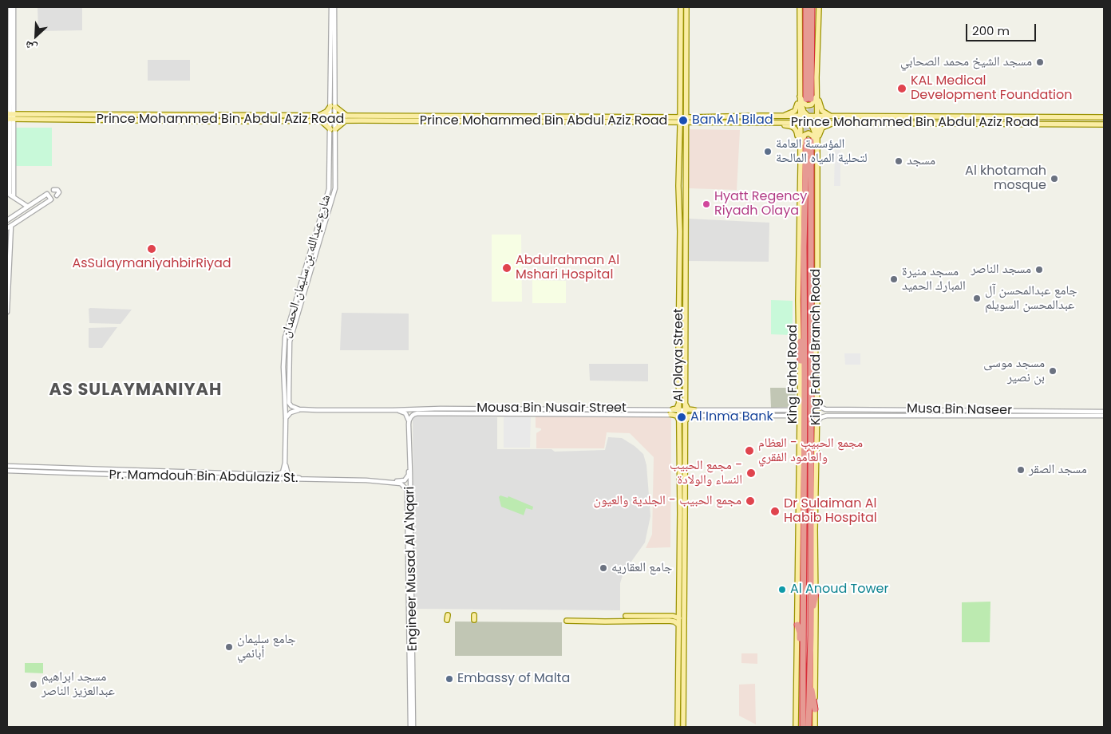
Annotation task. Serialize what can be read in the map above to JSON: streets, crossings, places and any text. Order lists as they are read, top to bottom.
{
  "streets": {
    "highway": ["King Fahd Road"],
    "main road": ["Prince Mohammed Bin Abdul Aziz Road", "King Fahad Branch Road", "Al Olaya Street"],
    "street": [
      "شارع عبدالله بن سليمان الحمدان",
      "Mousa Bin Nusair Street",
      "Musa Bin Naseer",
      "Pr. Mamdouh Bin Abdulaziz St.",
      "Engineer Musad Al A'Nqari"
    ]
  },
  "crossings": [
    ["Prince Mohammed Bin Abdul Aziz Road", "شارع عبدالله بن سليمان الحمدان"],
    ["Prince Mohammed Bin Abdul Aziz Road", "Al Olaya Street"],
    ["شارع عبدالله بن سليمان الحمدان", "Pr. Mamdouh Bin Abdulaziz St."],
    ["Al Olaya Street", "Mousa Bin Nusair Street"],
    ["Mousa Bin Nusair Street", "Engineer Musad Al A'Nqari"],
    ["Pr. Mamdouh Bin Abdulaziz St.", "Engineer Musad Al A'Nqari"]
  ],
  "districts": ["AS SULAYMANIYAH"],
  "places": [
    "مسجد الشيخ محمد الصحابي",
    "KAL Medical Development Foundation",
    "Bank Al Bilad",
    "المؤسسة العامة لتحلية المياه المالحة",
    "مسجد",
    "Al khotamah mosque",
    "Hyatt Regency Riyadh Olaya",
    "AsSulaymaniyahbirRiyad",
    "Abdulrahman Al Mshari Hospital",
    "مسجد الناصر",
    "مسجد منيرة المبارك الحميد",
    "جامع عبدالمحسن آل عبدالمحسن السويلم",
    "مسجد موسى بن نصير",
    "Al Inma Bank",
    "مجمع الحبيب - العظام والعامود الفقري",
    "مسجد الصقر",
    "مجمع الحبيب - النساء والولادة",
    "مجمع الحبيب - الجلدية والعيون",
    "Dr Sulaiman Al Habib Hospital",
    "جامع العقاريه",
    "Al Anoud Tower",
    "جامع سليمان أبانمي",
    "Embassy of Malta",
    "مسجد ابراهيم عبدالعزيز الناصر"
  ],
  "scale_bar": "200 m",
  "north": "bottom left"
}
